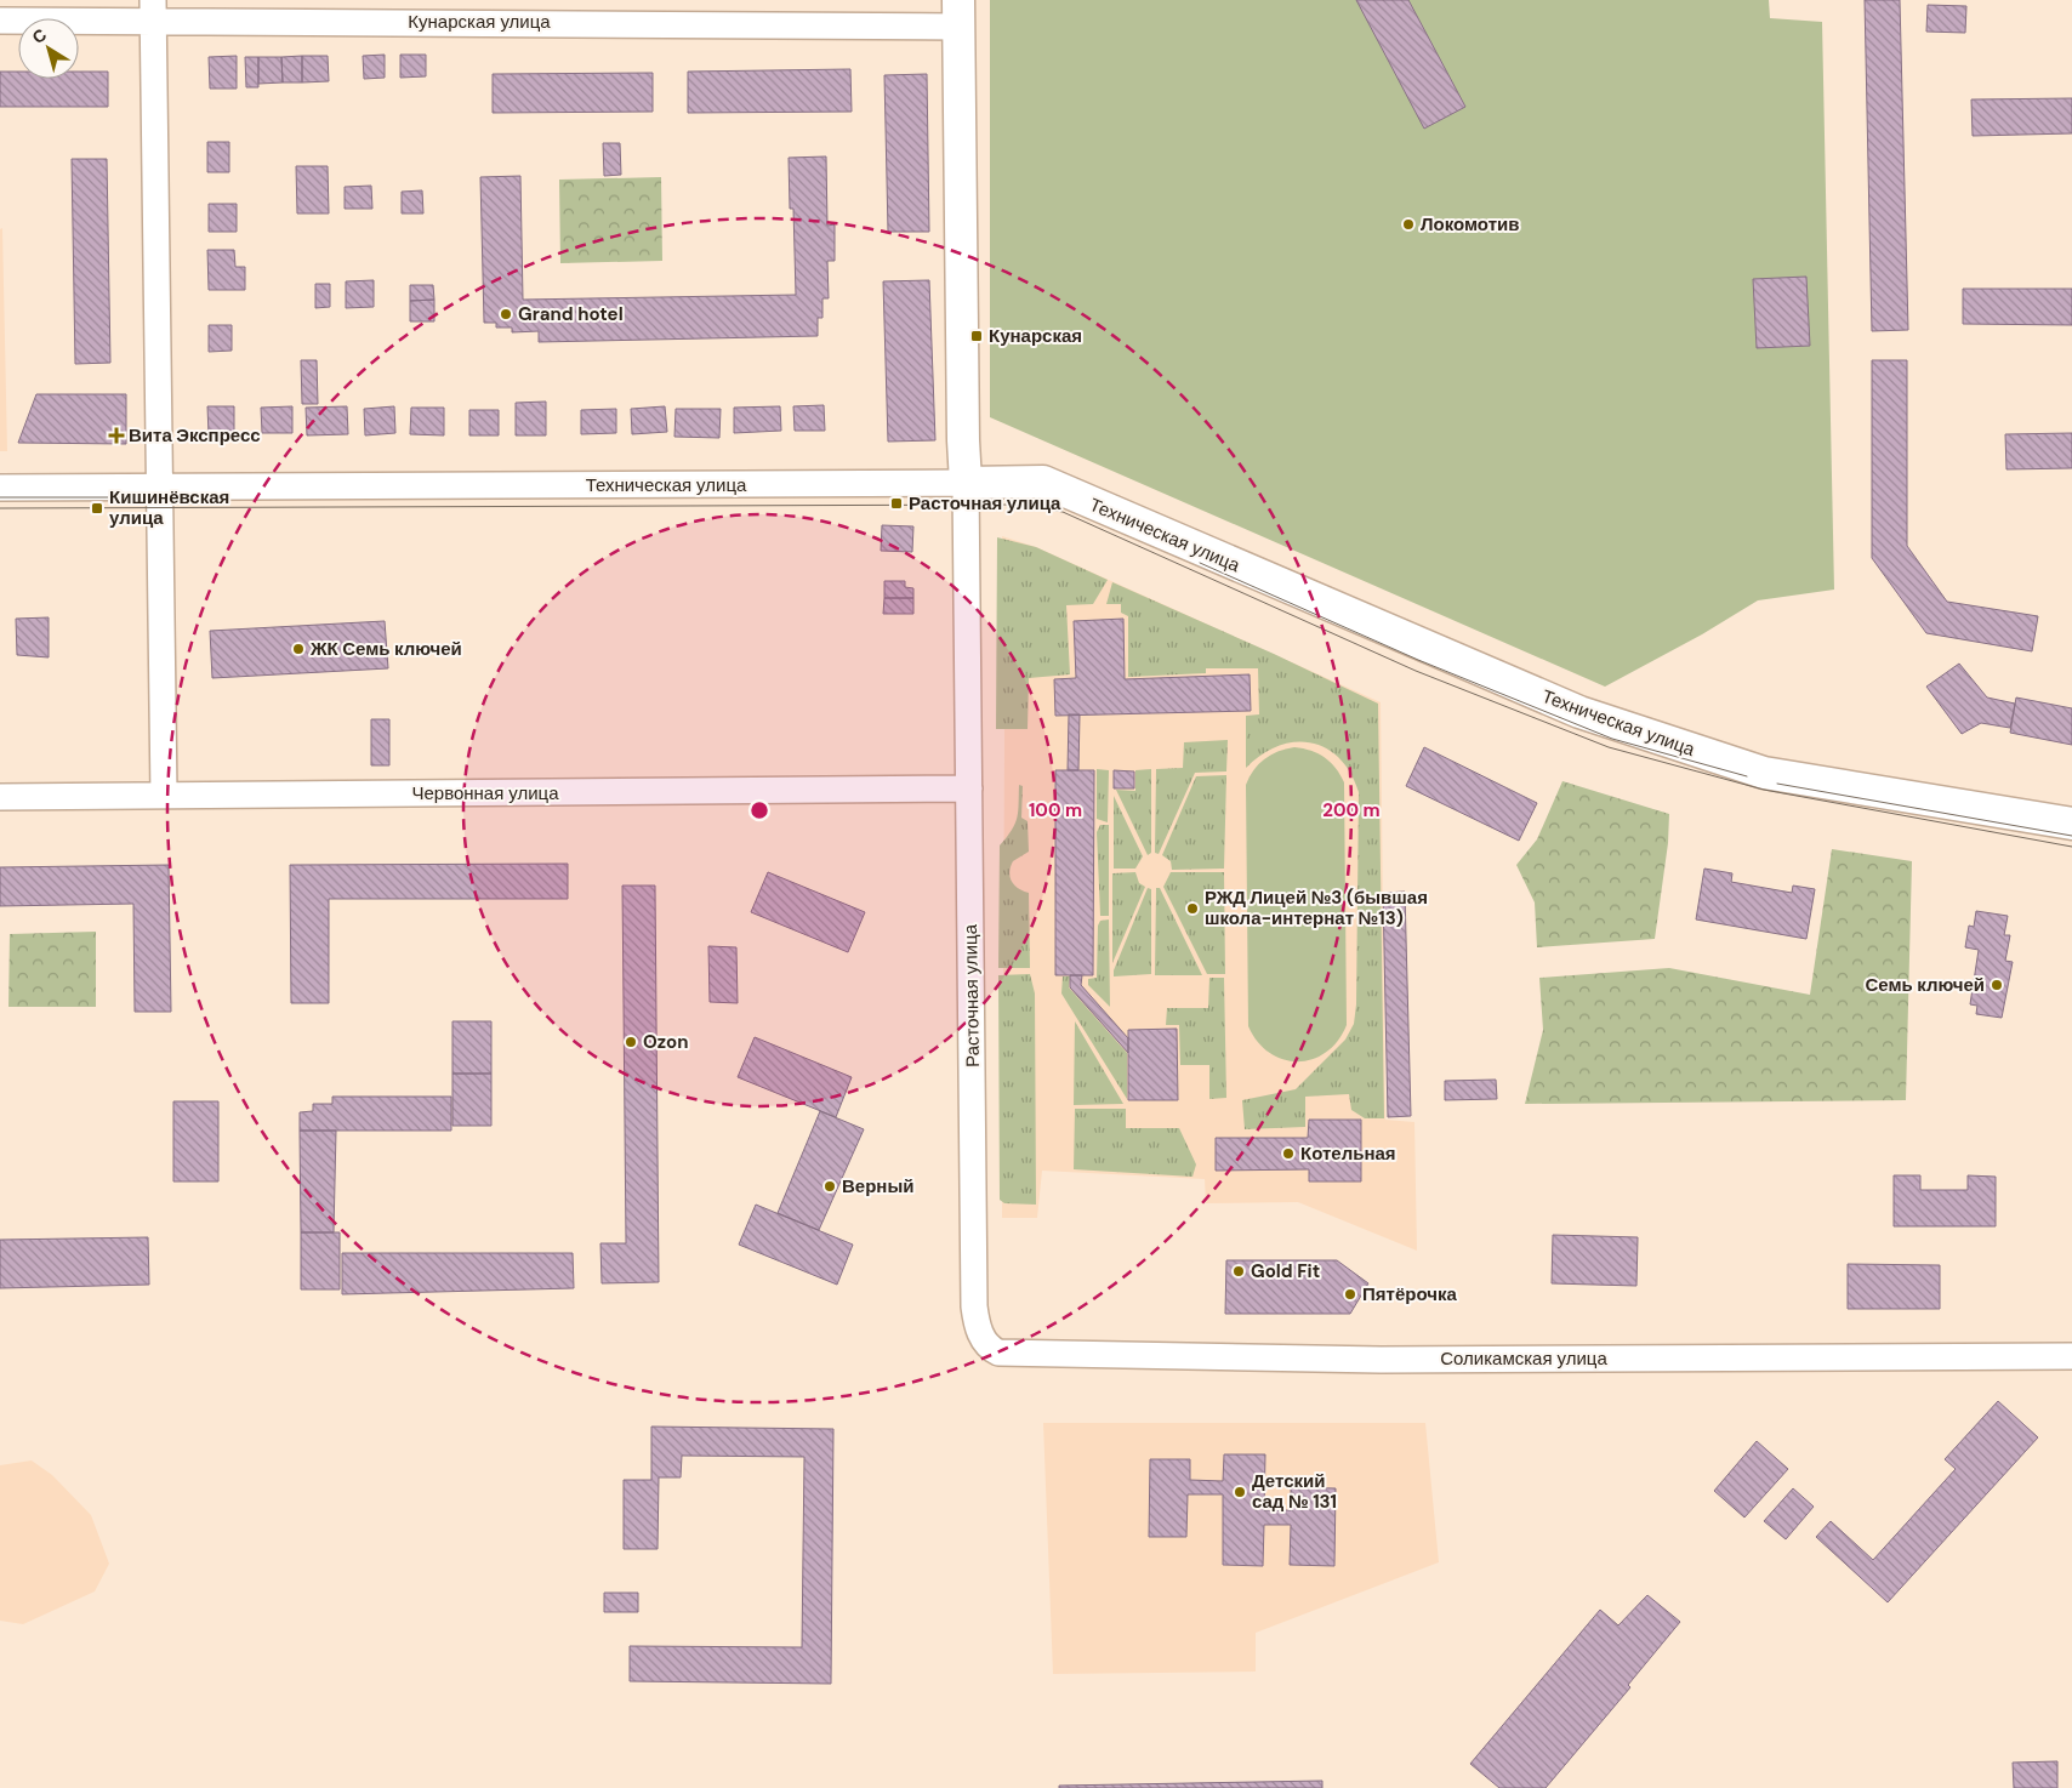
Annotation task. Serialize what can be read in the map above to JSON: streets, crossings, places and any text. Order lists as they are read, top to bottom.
{
  "streets": {
    "main road": ["Техническая улица", "Расточная улица"],
    "street": ["Кунарская улица", "Червонная улица", "Соликамская улица"]
  },
  "crossings": [
    ["Кунарская улица", "Расточная улица"],
    ["Техническая улица", "Расточная улица"],
    ["Червонная улица", "Расточная улица"],
    ["Расточная улица", "Соликамская улица"]
  ],
  "places": {
    "other": [
      "Локомотив",
      "Grand hotel",
      "ЖК Семь ключей",
      "РЖД Лицей №3 (бывшая школа-интернат №13)",
      "Семь ключей",
      "Ozon",
      "Котельная",
      "Верный",
      "Gold Fit",
      "Пятёрочка",
      "Детский сад № 131"
    ],
    "transit": ["Кунарская", "Расточная улица", "Кишинёвская улица"],
    "health": ["Вита Экспресс"]
  },
  "north": "top left",
  "rings": ["100 m", "200 m"]
}
